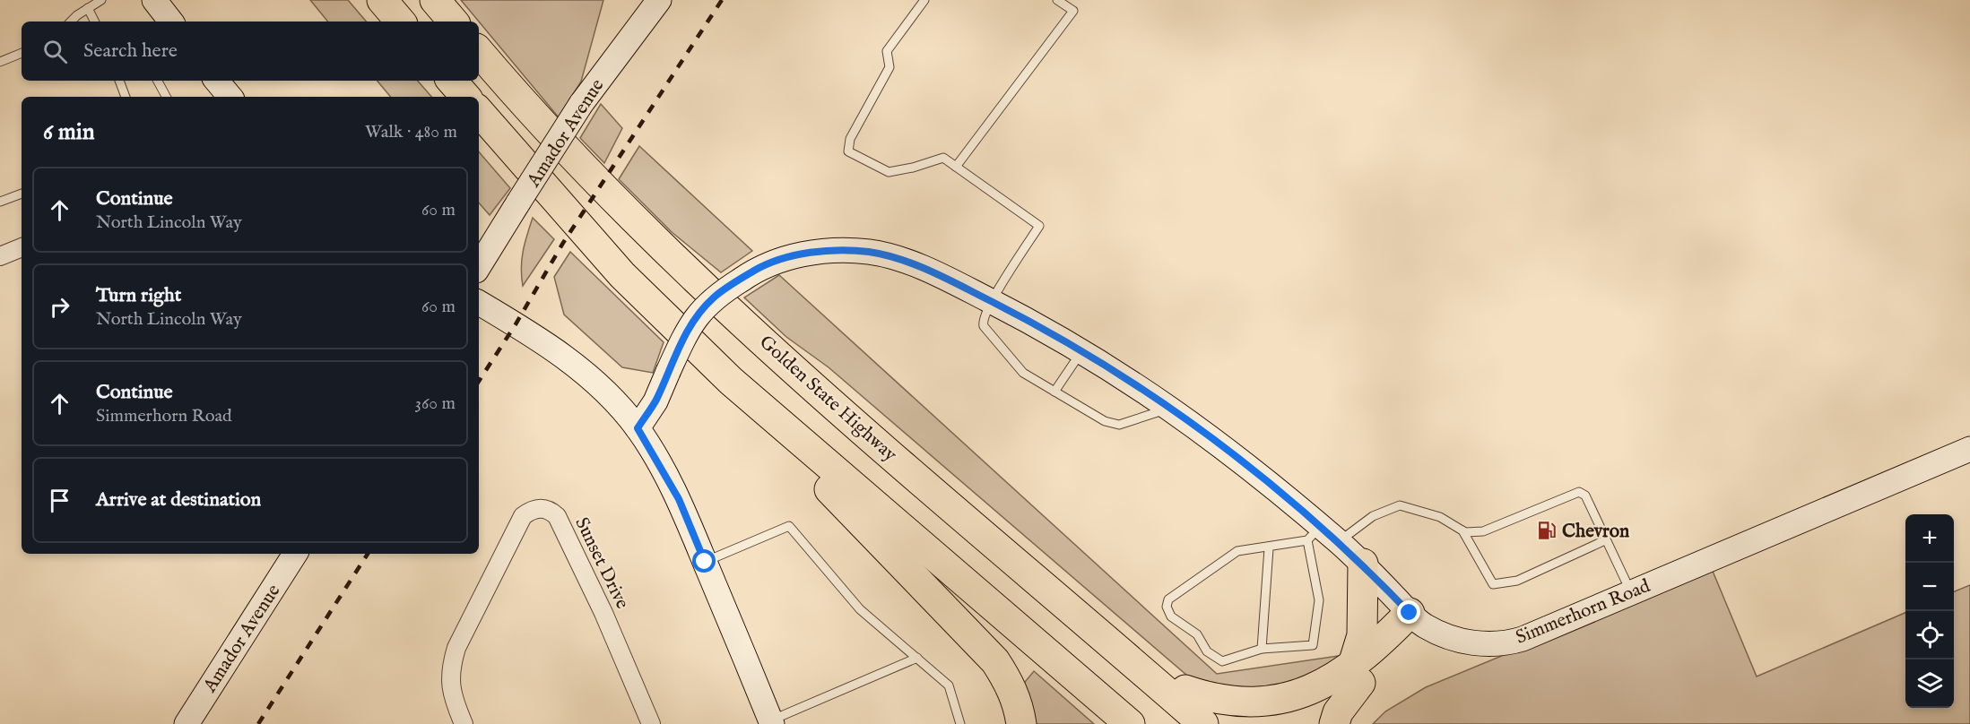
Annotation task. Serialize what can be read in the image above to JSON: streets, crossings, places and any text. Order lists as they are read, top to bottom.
{
  "streets": {
    "highway": ["Golden State Highway"],
    "street": ["Amador Avenue", "Sunset Drive", "Simmerhorn Road"]
  },
  "places": {
    "fuel station": ["Chevron"]
  },
  "page": {
    "search": "Search here",
    "heading": ["6 min", "Walk · 480 m"],
    "list": [
      ["Continue", "North Lincoln Way", "60 m"],
      ["Turn right", "North Lincoln Way", "60 m"],
      ["Continue", "Simmerhorn Road", "360 m"],
      "Arrive at destination"
    ],
    "map_buttons": ["+", "−"]
  }
}
